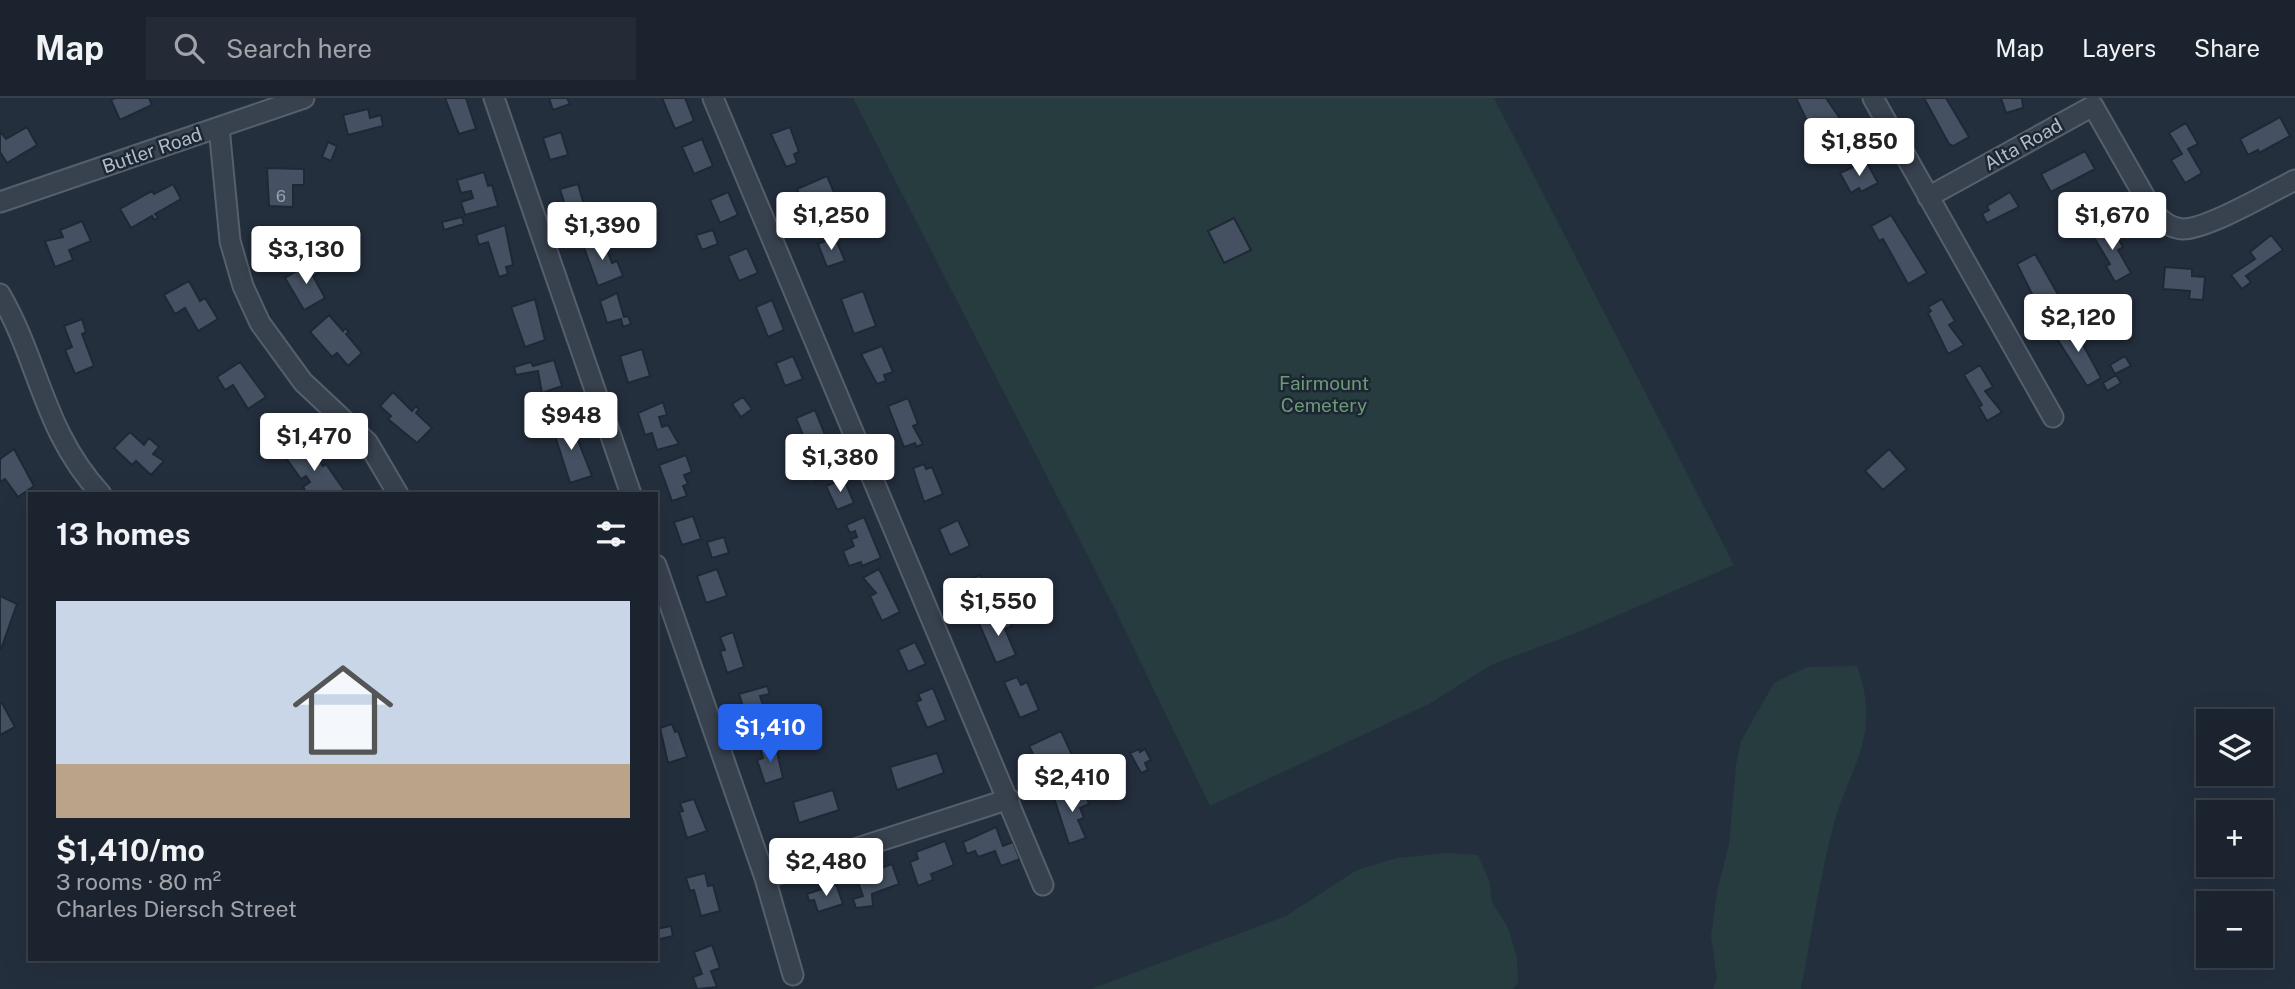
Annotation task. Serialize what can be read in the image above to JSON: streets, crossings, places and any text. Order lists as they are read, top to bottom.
{
  "streets": {
    "street": ["Alta Road", "Butler Road"]
  },
  "parks": ["Fairmount Cemetery"],
  "house_numbers": ["6"],
  "page": {
    "header": "Map",
    "search": "Search here",
    "nav": ["Map", "Layers", "Share"],
    "price": [
      "$1,850",
      "$1,250",
      "$1,670",
      "$1,390",
      "$3,130",
      "$2,120",
      "$948",
      "$1,470",
      "$1,380",
      "$1,550",
      "$1,410",
      "$2,410",
      "$2,480"
    ],
    "heading": "13 homes",
    "list": [
      {
        "name": "$1,410/mo",
        "note": "3 rooms · 80 m² · Charles Diersch Street"
      }
    ],
    "map_buttons": ["+", "−"]
  }
}
